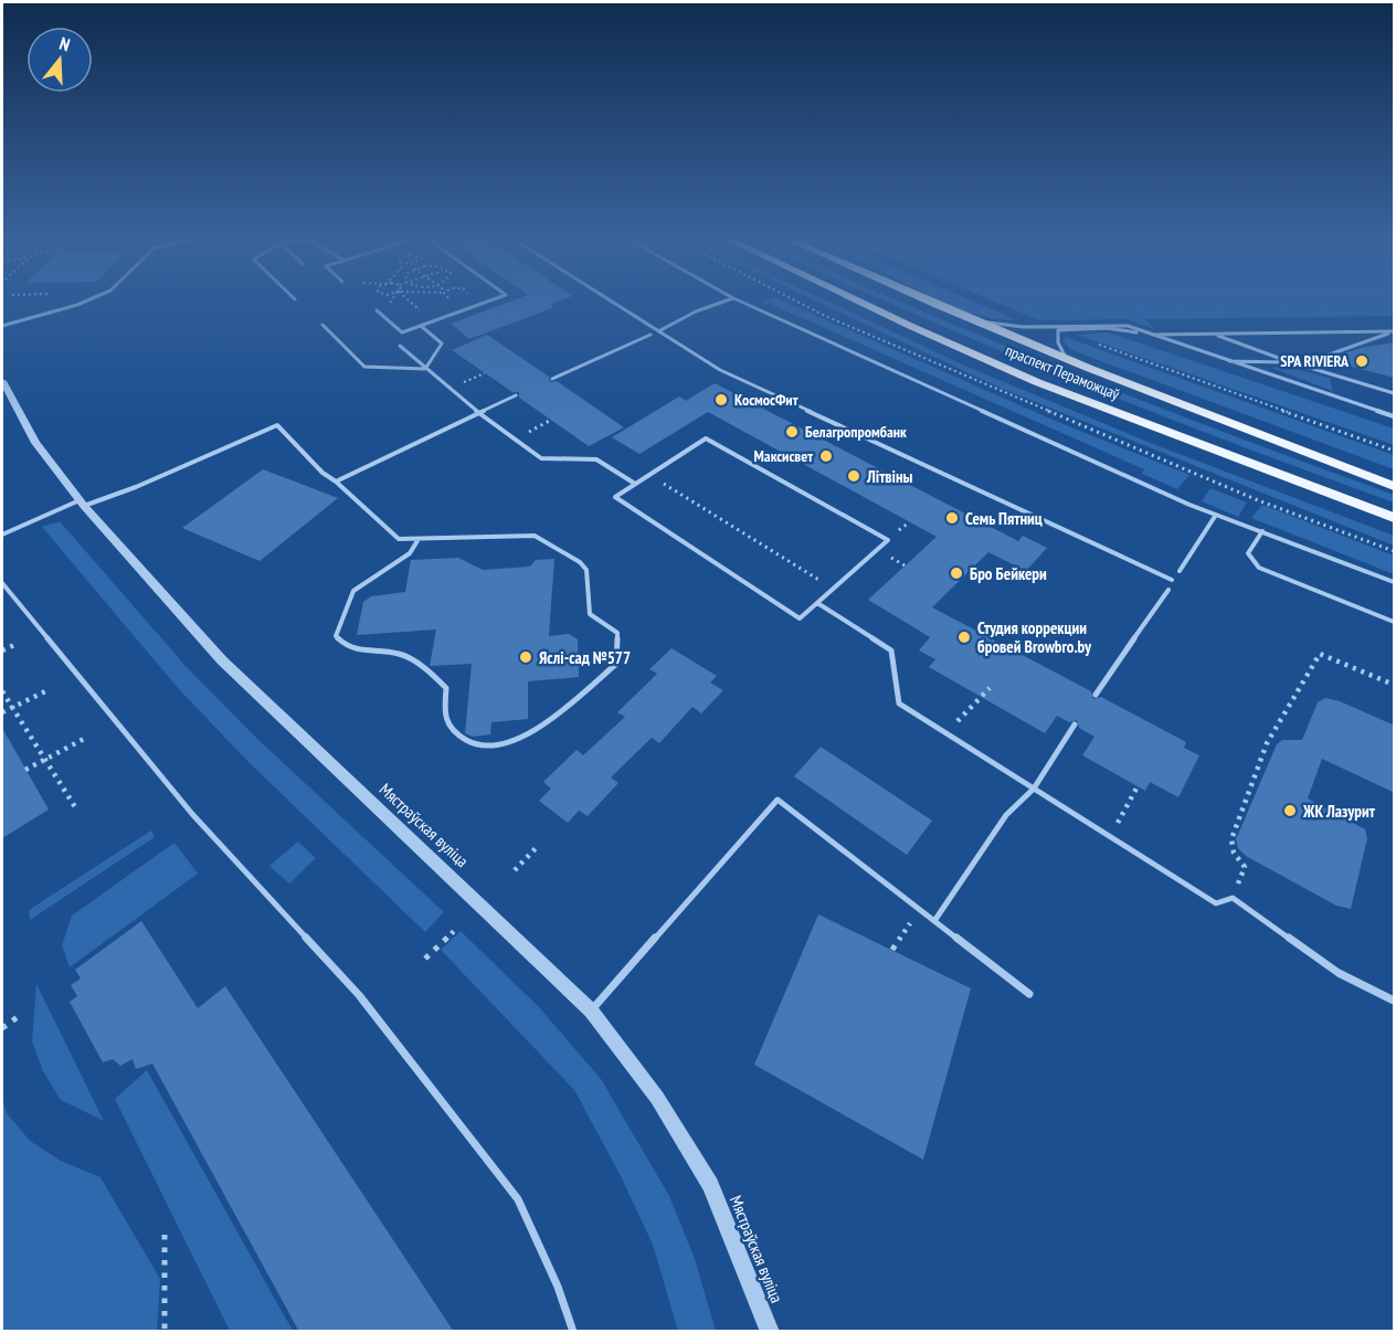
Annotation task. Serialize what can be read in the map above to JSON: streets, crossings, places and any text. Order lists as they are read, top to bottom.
{
  "streets": {
    "main road": ["праспект Пераможцаў"],
    "street": ["Мястраўская вуліца"]
  },
  "places": [
    "SPA RIVIERA",
    "КосмосФит",
    "Белагропромбанк",
    "Максисвет",
    "Літвіны",
    "Семь Пятниц",
    "Бро Бейкери",
    "Студия коррекции бровей Browbro.by",
    "Яслі-сад №577",
    "ЖК Лазурит"
  ],
  "north": "top"
}
